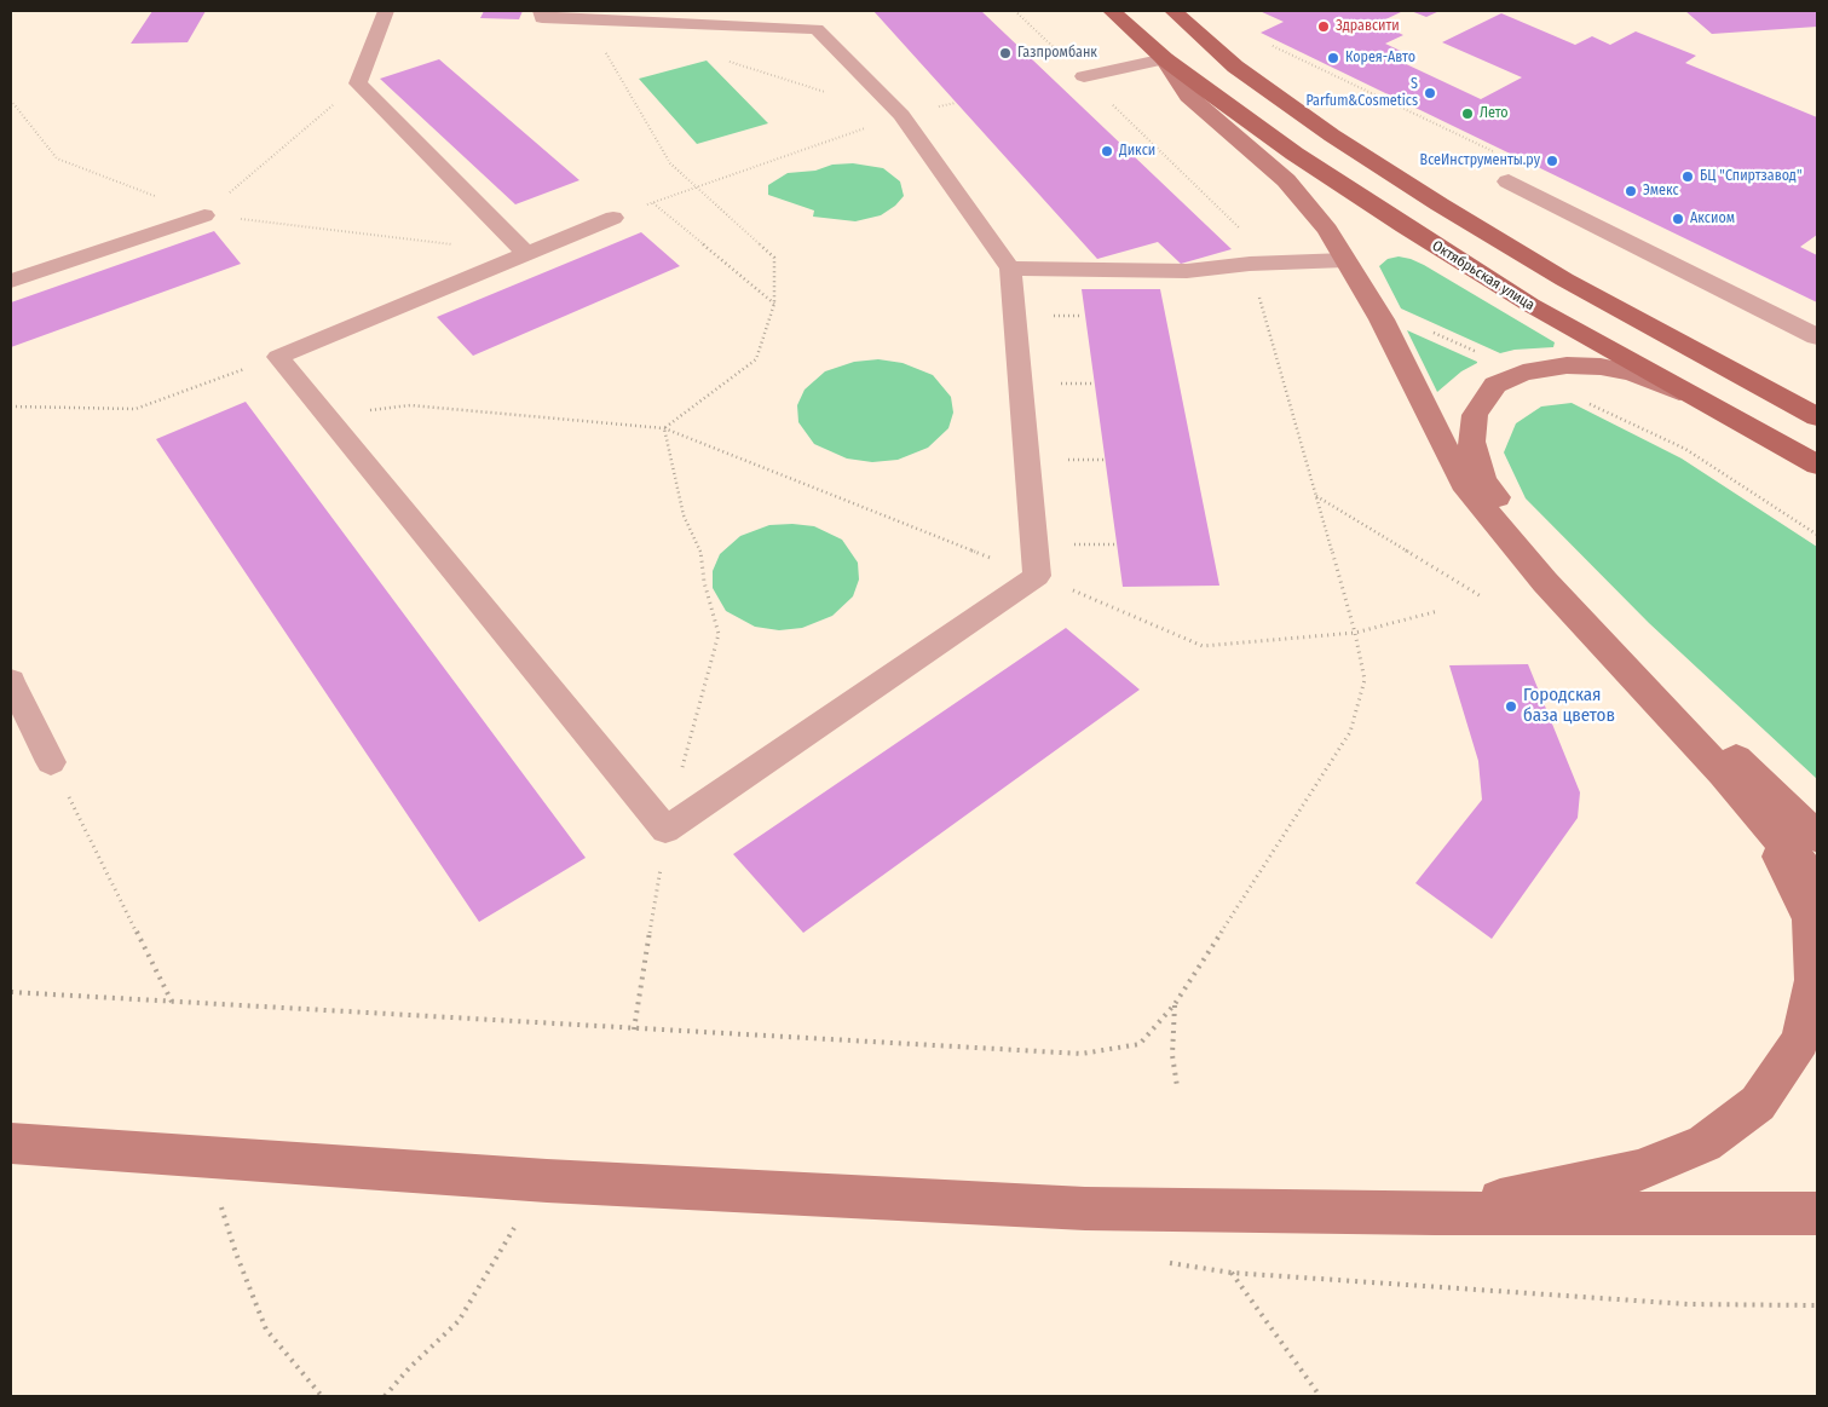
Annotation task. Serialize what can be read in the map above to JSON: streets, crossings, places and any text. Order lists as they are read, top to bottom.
{
  "streets": {
    "main road": ["Октябрьская улица"]
  },
  "places": [
    "Здравсити",
    "Газпромбанк",
    "Корея-Авто",
    "S Parfum&Cosmetics",
    "Лето",
    "Дикси",
    "ВсеИнструменты.ру",
    "БЦ \"Спиртзавод\"",
    "Эмекс",
    "Аксиом",
    "Городская база цветов"
  ]
}
